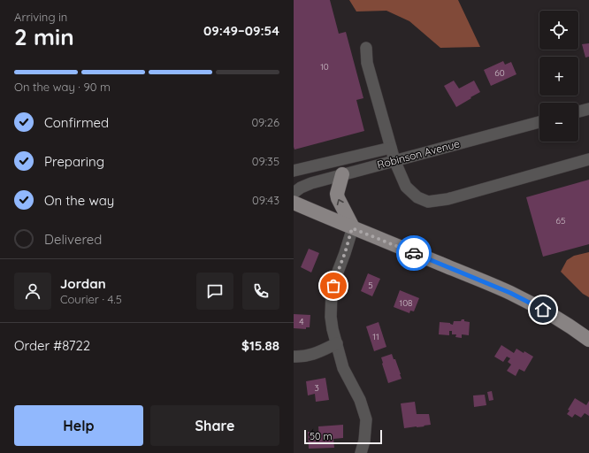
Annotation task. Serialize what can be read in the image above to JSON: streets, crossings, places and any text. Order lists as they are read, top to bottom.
{
  "streets": {
    "street": ["Robinson Avenue"]
  },
  "house_numbers": [
    "10",
    "60",
    "65",
    "5",
    "108",
    "4",
    "11",
    "3"
  ],
  "scale_bar": "50 m",
  "page": {
    "heading": ["2 min", "Arriving in", "09:49–09:54"],
    "panel": [
      "Jordan",
      "Courier · 4.5",
      "Order #8722",
      "$15.88"
    ],
    "map_buttons": ["+", "−"],
    "bar": "On the way · 90 m",
    "list": [
      ["Confirmed", "09:26"],
      ["Preparing", "09:35"],
      ["On the way", "09:43"],
      "Delivered"
    ],
    "buttons": ["Help", "Share"],
    "scale": "50 m"
  }
}
